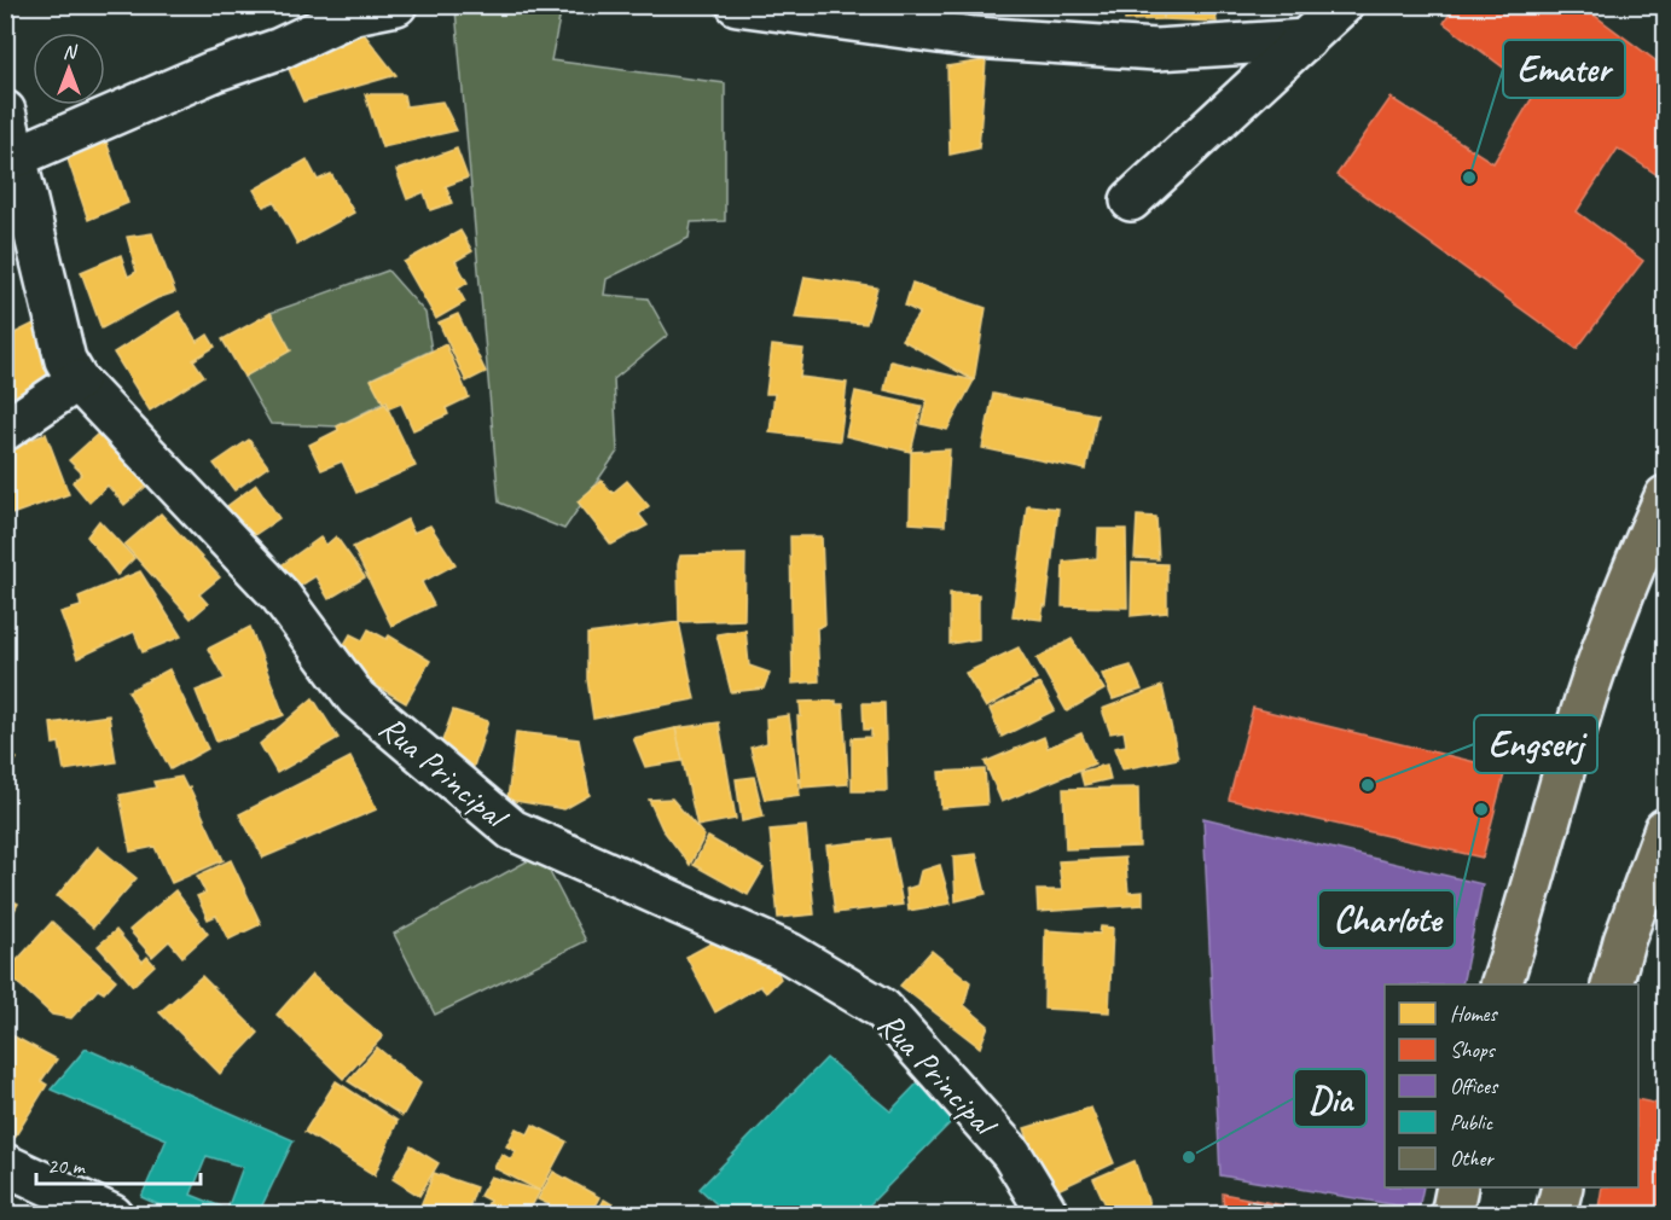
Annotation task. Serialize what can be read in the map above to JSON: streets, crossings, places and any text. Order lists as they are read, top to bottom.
{
  "streets": {
    "street": ["Rua Principal"]
  },
  "places": [
    "Emater",
    "Engserj",
    "Charlote",
    "Dia"
  ],
  "legend": [
    "Homes",
    "Shops",
    "Offices",
    "Public",
    "Other"
  ],
  "scale_bar": "20 m",
  "north": "top"
}
